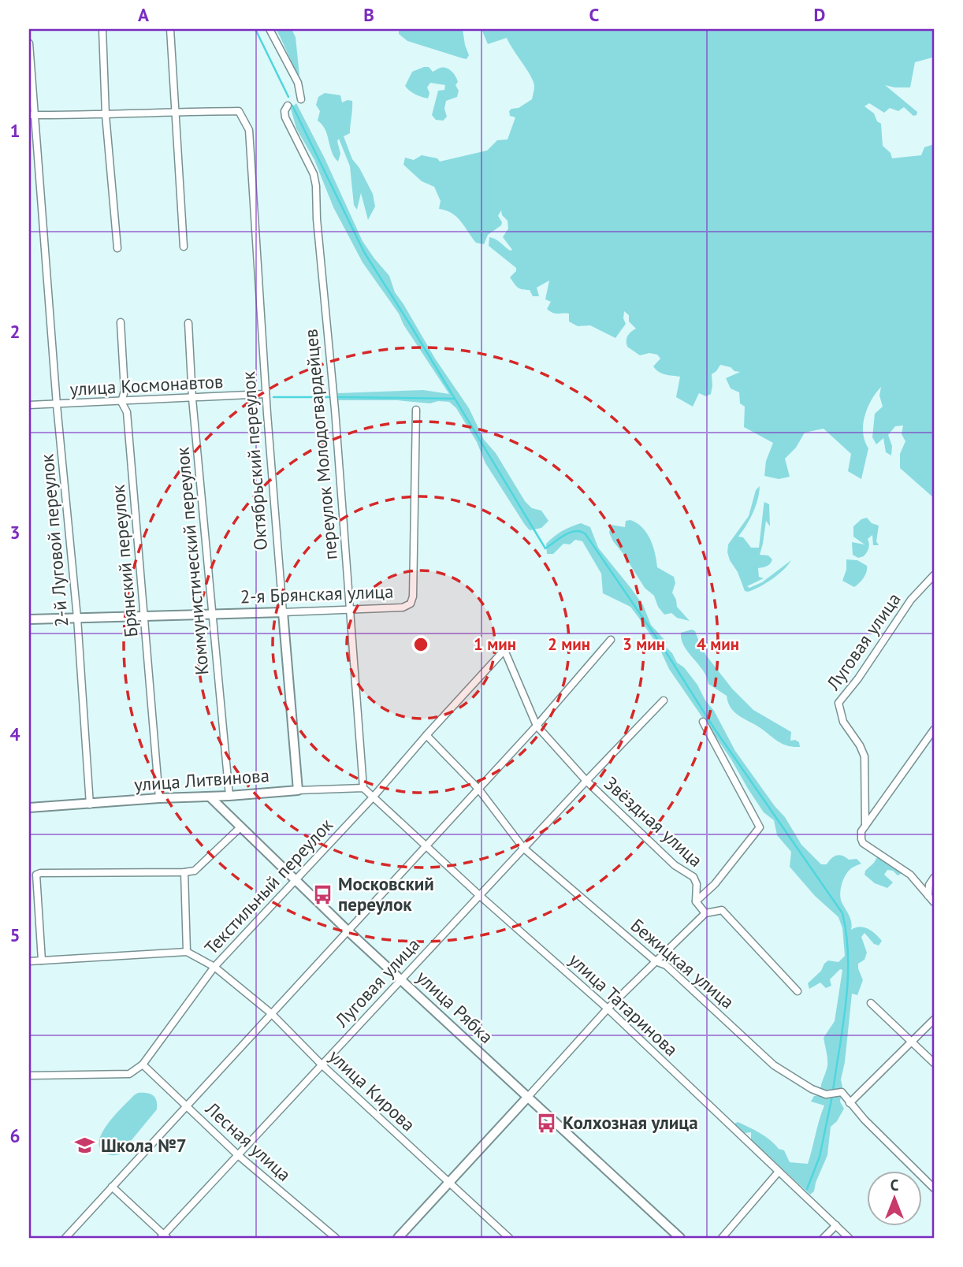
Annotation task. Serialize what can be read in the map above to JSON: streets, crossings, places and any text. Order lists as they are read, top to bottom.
{
  "streets": {
    "main road": [
      "Октябрьский переулок",
      "2-я Брянская улица",
      "улица Литвинова",
      "улица Рябка"
    ],
    "street": [
      "улица Космонавтов",
      "переулок Молодогвардейцев",
      "2-й Луговой переулок",
      "Брянский переулок",
      "Коммунистический переулок",
      "Луговая улица",
      "Звёздная улица",
      "Текстильный переулок",
      "Бежицкая улица",
      "улица Татаринова",
      "улица Кирова",
      "Лесная улица"
    ]
  },
  "crossings": [
    ["улица Космонавтов", "Октябрьский переулок"],
    ["улица Космонавтов", "2-й Луговой переулок"],
    ["улица Космонавтов", "Брянский переулок"],
    ["улица Космонавтов", "Коммунистический переулок"],
    ["переулок Молодогвардейцев", "2-я Брянская улица"],
    ["переулок Молодогвардейцев", "улица Литвинова"],
    ["Октябрьский переулок", "2-я Брянская улица"],
    ["Октябрьский переулок", "улица Литвинова"],
    ["2-й Луговой переулок", "2-я Брянская улица"],
    ["2-й Луговой переулок", "улица Литвинова"],
    ["Брянский переулок", "2-я Брянская улица"],
    ["Брянский переулок", "улица Литвинова"],
    ["Коммунистический переулок", "2-я Брянская улица"],
    ["Коммунистический переулок", "улица Литвинова"],
    ["Луговая улица", "Звёздная улица"],
    ["Луговая улица", "Бежицкая улица"],
    ["Луговая улица", "улица Татаринова"],
    ["Луговая улица", "улица Рябка"],
    ["Луговая улица", "улица Кирова"],
    ["Луговая улица", "Лесная улица"],
    ["улица Литвинова", "улица Рябка"],
    ["Звёздная улица", "Текстильный переулок"],
    ["Текстильный переулок", "Бежицкая улица"],
    ["Текстильный переулок", "улица Татаринова"],
    ["Текстильный переулок", "улица Рябка"],
    ["Текстильный переулок", "улица Кирова"],
    ["Текстильный переулок", "Лесная улица"]
  ],
  "places": {
    "bus stop": ["Московский переулок", "Колхозная улица"],
    "school or university": ["Школа №7"]
  },
  "north": "top",
  "grid": {
    "columns": [
      "A",
      "B",
      "C",
      "D"
    ],
    "rows": [
      "1",
      "2",
      "3",
      "4",
      "5",
      "6"
    ]
  },
  "rings": [
    "1 мин",
    "2 мин",
    "3 мин",
    "4 мин"
  ]
}
